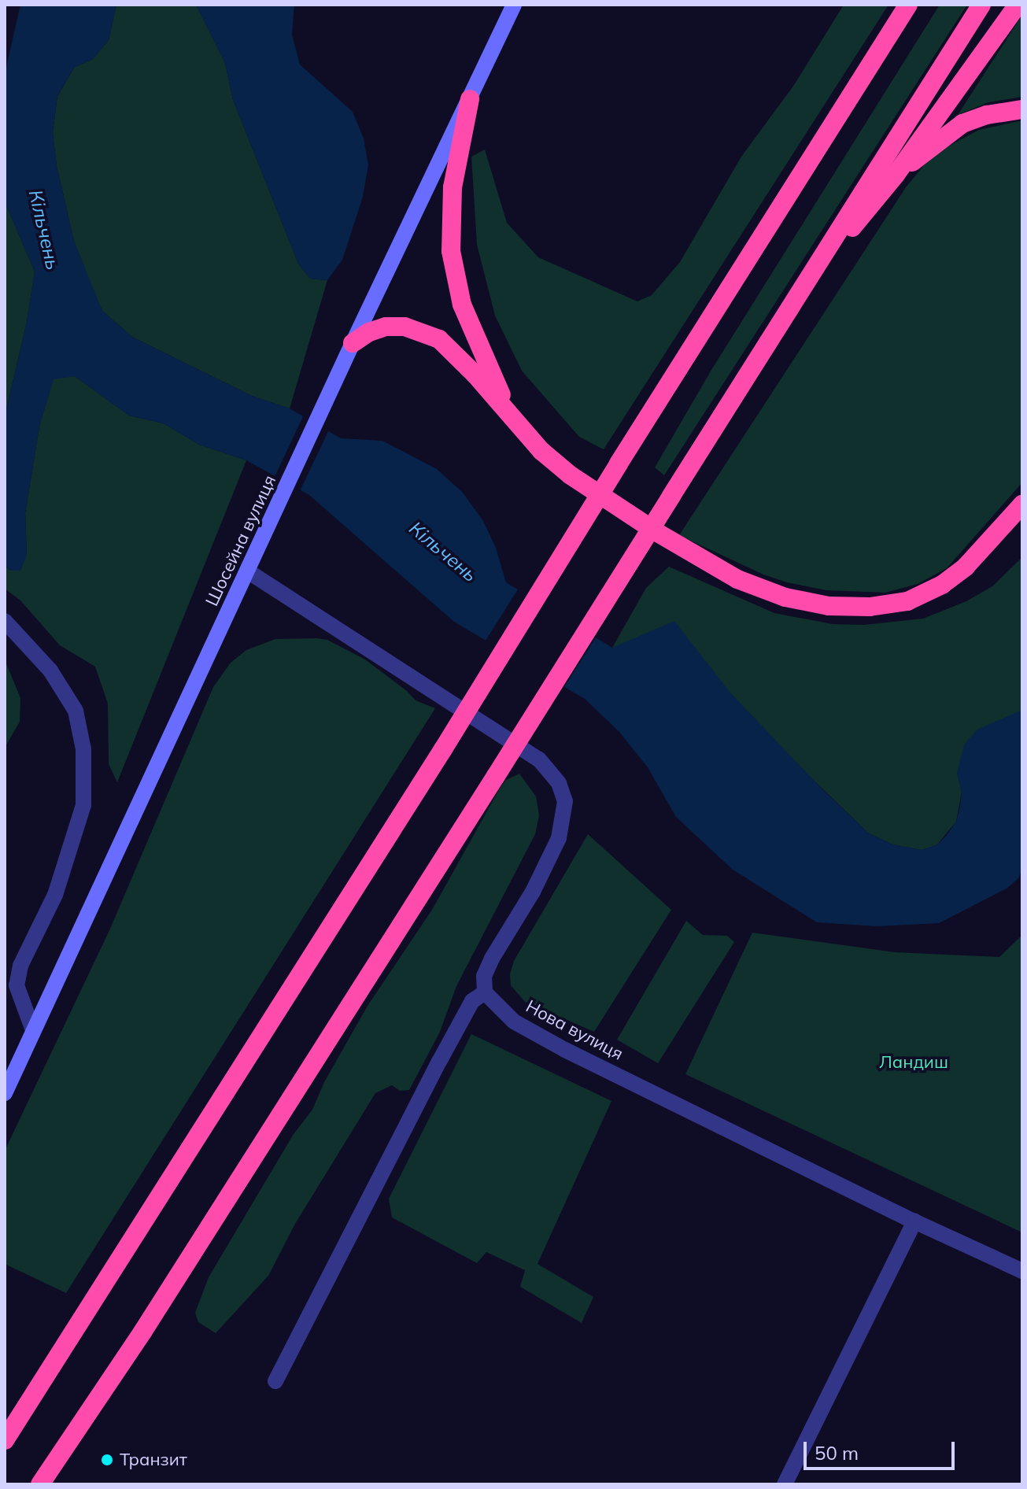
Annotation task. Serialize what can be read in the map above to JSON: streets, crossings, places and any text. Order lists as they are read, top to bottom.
{
  "streets": {
    "main road": ["Шосейна вулиця"],
    "street": ["Нова вулиця"]
  },
  "water": ["Кільчень"],
  "parks": ["Ландиш"],
  "places": ["Транзит"],
  "scale_bar": "50 m"
}
